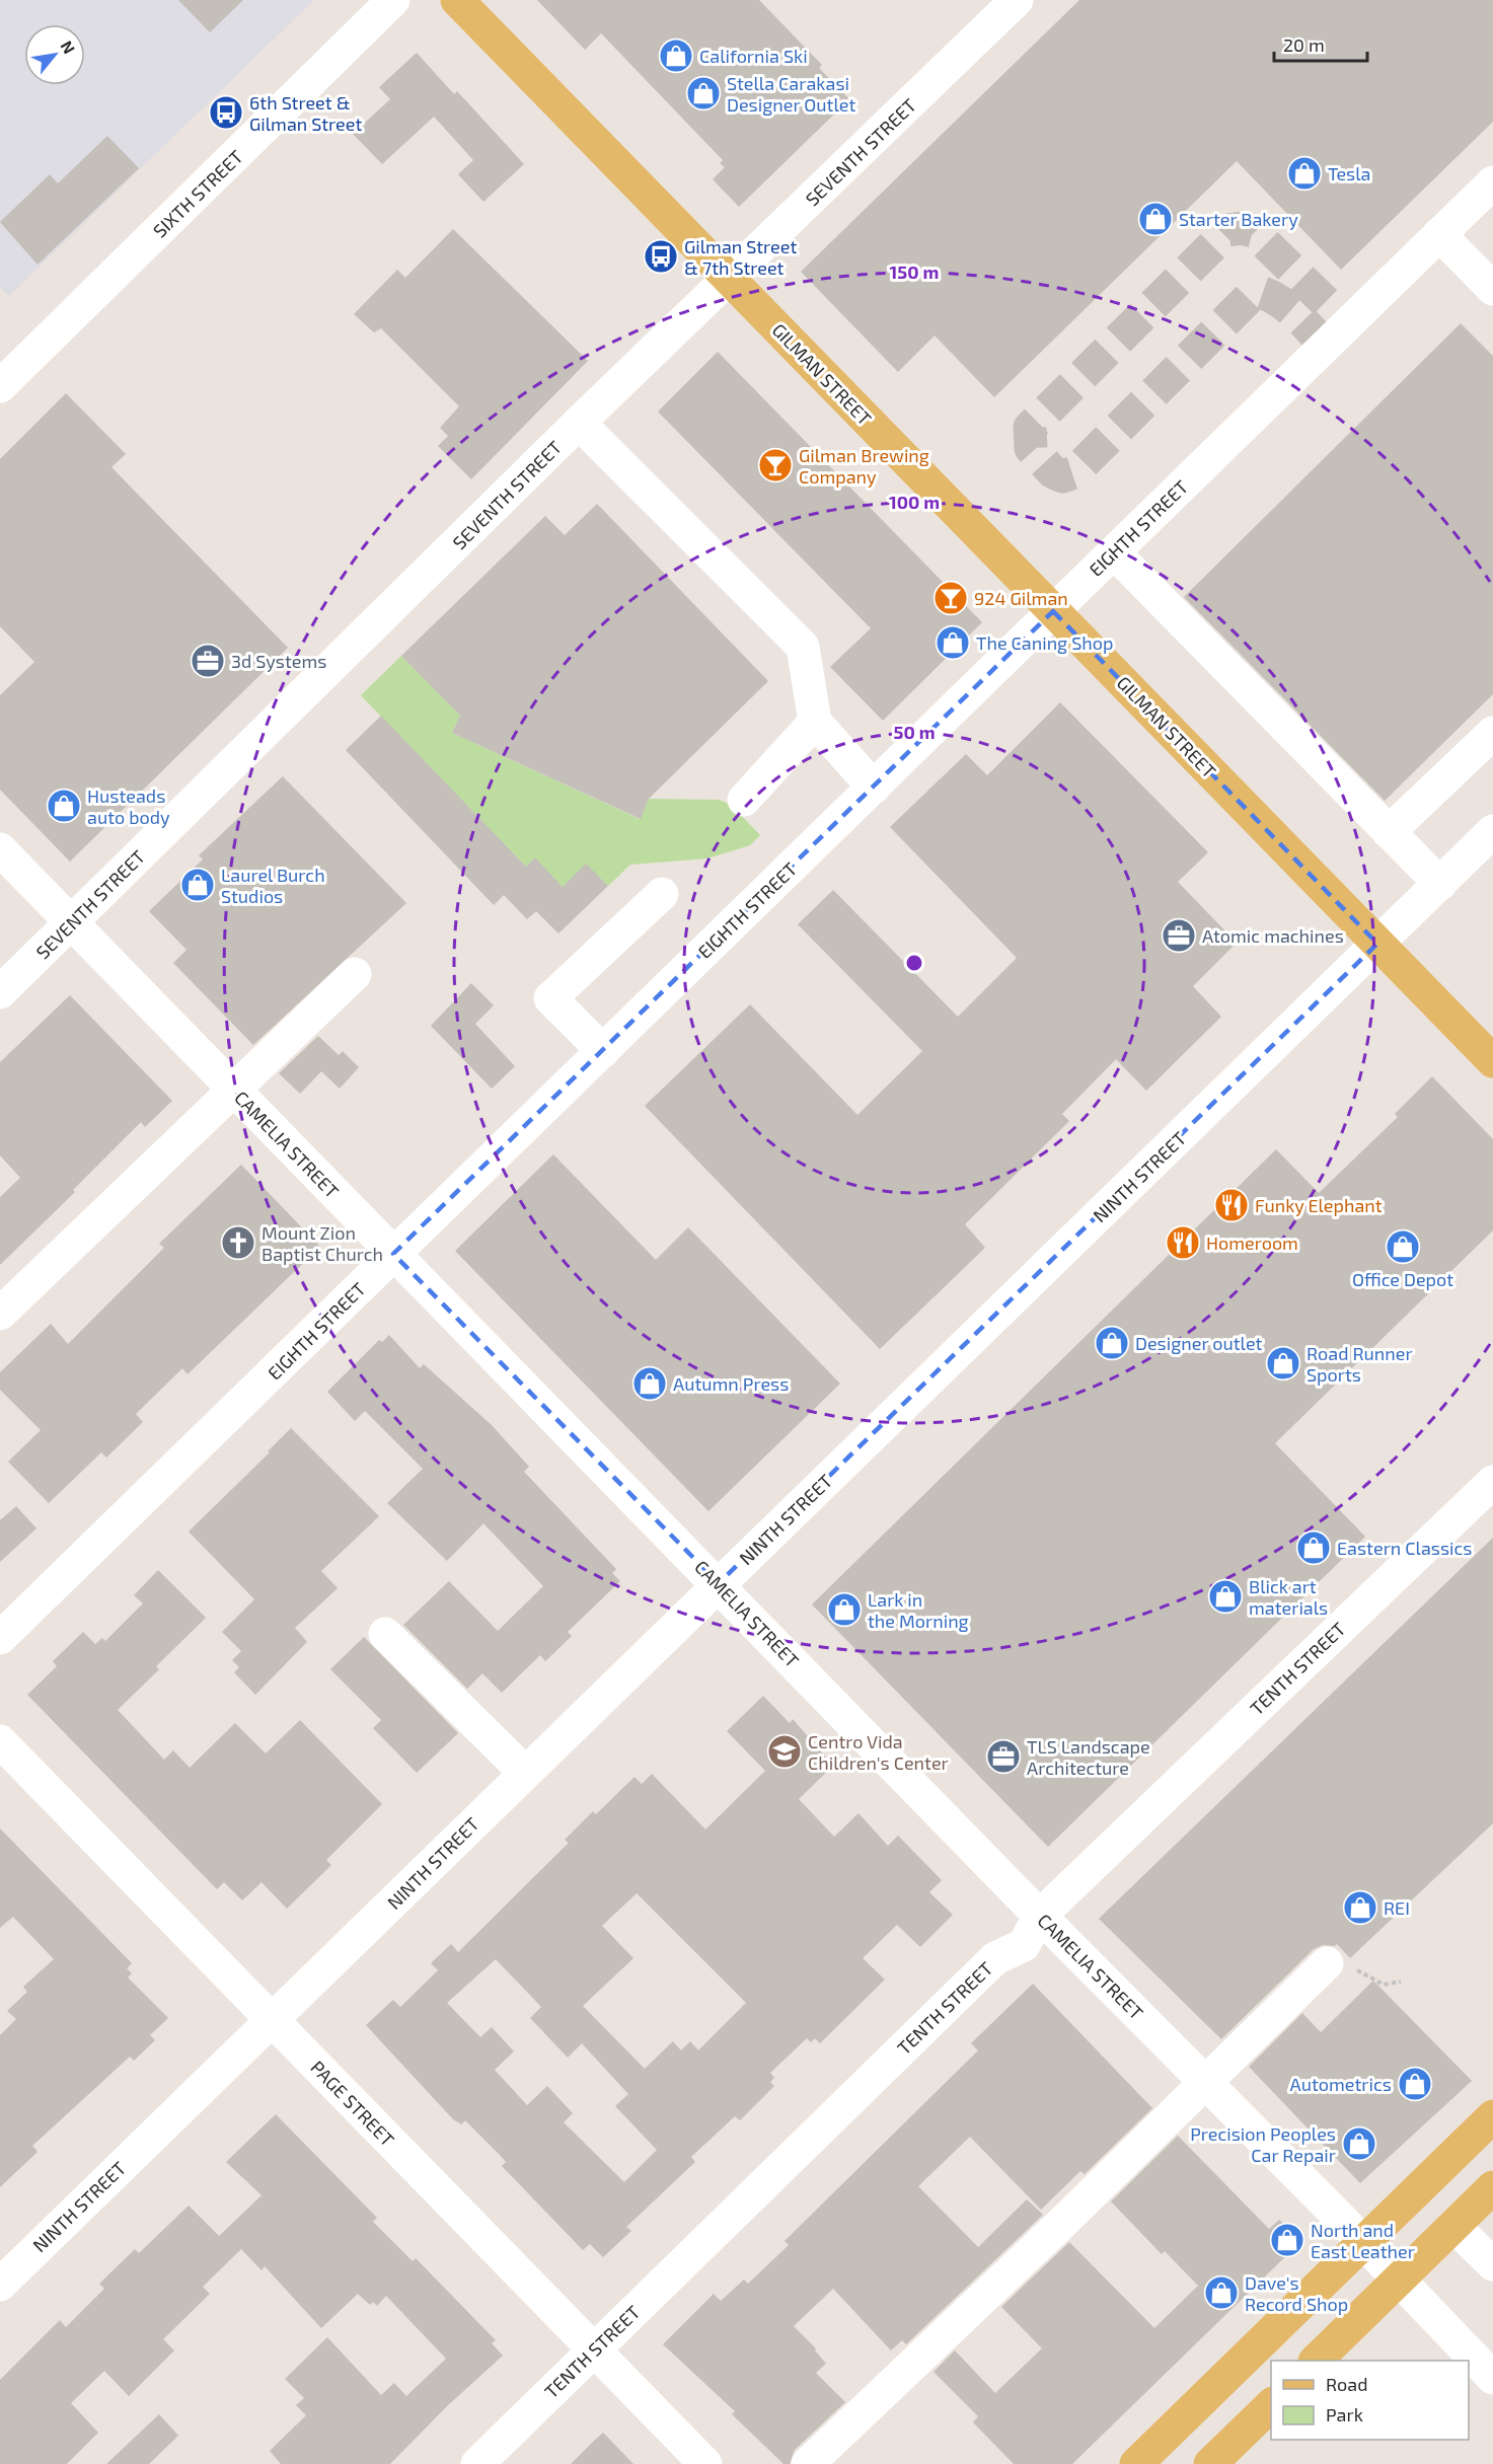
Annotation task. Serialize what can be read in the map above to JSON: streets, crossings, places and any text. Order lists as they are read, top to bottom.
{
  "streets": {
    "main road": ["GILMAN STREET"],
    "street": [
      "SEVENTH STREET",
      "SIXTH STREET",
      "EIGHTH STREET",
      "CAMELIA STREET",
      "NINTH STREET",
      "TENTH STREET",
      "PAGE STREET"
    ]
  },
  "crossings": [
    ["SEVENTH STREET", "GILMAN STREET"],
    ["SEVENTH STREET", "CAMELIA STREET"],
    ["GILMAN STREET", "EIGHTH STREET"],
    ["GILMAN STREET", "NINTH STREET"],
    ["EIGHTH STREET", "CAMELIA STREET"],
    ["CAMELIA STREET", "NINTH STREET"],
    ["CAMELIA STREET", "TENTH STREET"],
    ["NINTH STREET", "PAGE STREET"],
    ["TENTH STREET", "PAGE STREET"]
  ],
  "places": {
    "shop": [
      "California Ski",
      "Stella Carakasi Designer Outlet",
      "Tesla",
      "Starter Bakery",
      "The Caning Shop",
      "Husteads auto body",
      "Laurel Burch Studios",
      "Office Depot",
      "Designer outlet",
      "Road Runner Sports",
      "Autumn Press",
      "Eastern Classics",
      "Blick art materials",
      "Lark in the Morning",
      "REI",
      "Autometrics",
      "Precision Peoples Car Repair",
      "North and East Leather",
      "Dave's Record Shop"
    ],
    "bus stop": ["6th Street & Gilman Street", "Gilman Street & 7th Street"],
    "bar": ["Gilman Brewing Company", "924 Gilman"],
    "office": ["3d Systems", "Atomic machines", "TLS Landscape Architecture"],
    "restaurant": ["Funky Elephant", "Homeroom"],
    "church": ["Mount Zion Baptist Church"],
    "school or university": ["Centro Vida Children's Center"]
  },
  "legend": ["Road", "Park"],
  "scale_bar": "20 m",
  "north": "top right",
  "rings": ["150 m", "100 m", "50 m"]
}
